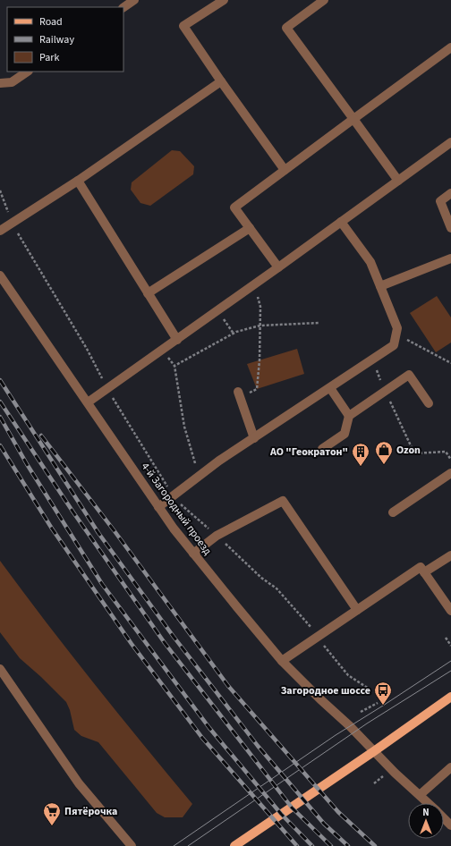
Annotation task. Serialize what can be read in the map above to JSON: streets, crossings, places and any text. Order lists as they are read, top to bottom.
{
  "streets": {
    "street": ["4-й Загородный проезд"]
  },
  "places": {
    "shop": ["Ozon"],
    "building": ["АО \"Геократон\""],
    "bus stop": ["Загородное шоссе"],
    "supermarket": ["Пятёрочка"]
  },
  "legend": ["Road", "Railway", "Park"],
  "north": "top"
}
